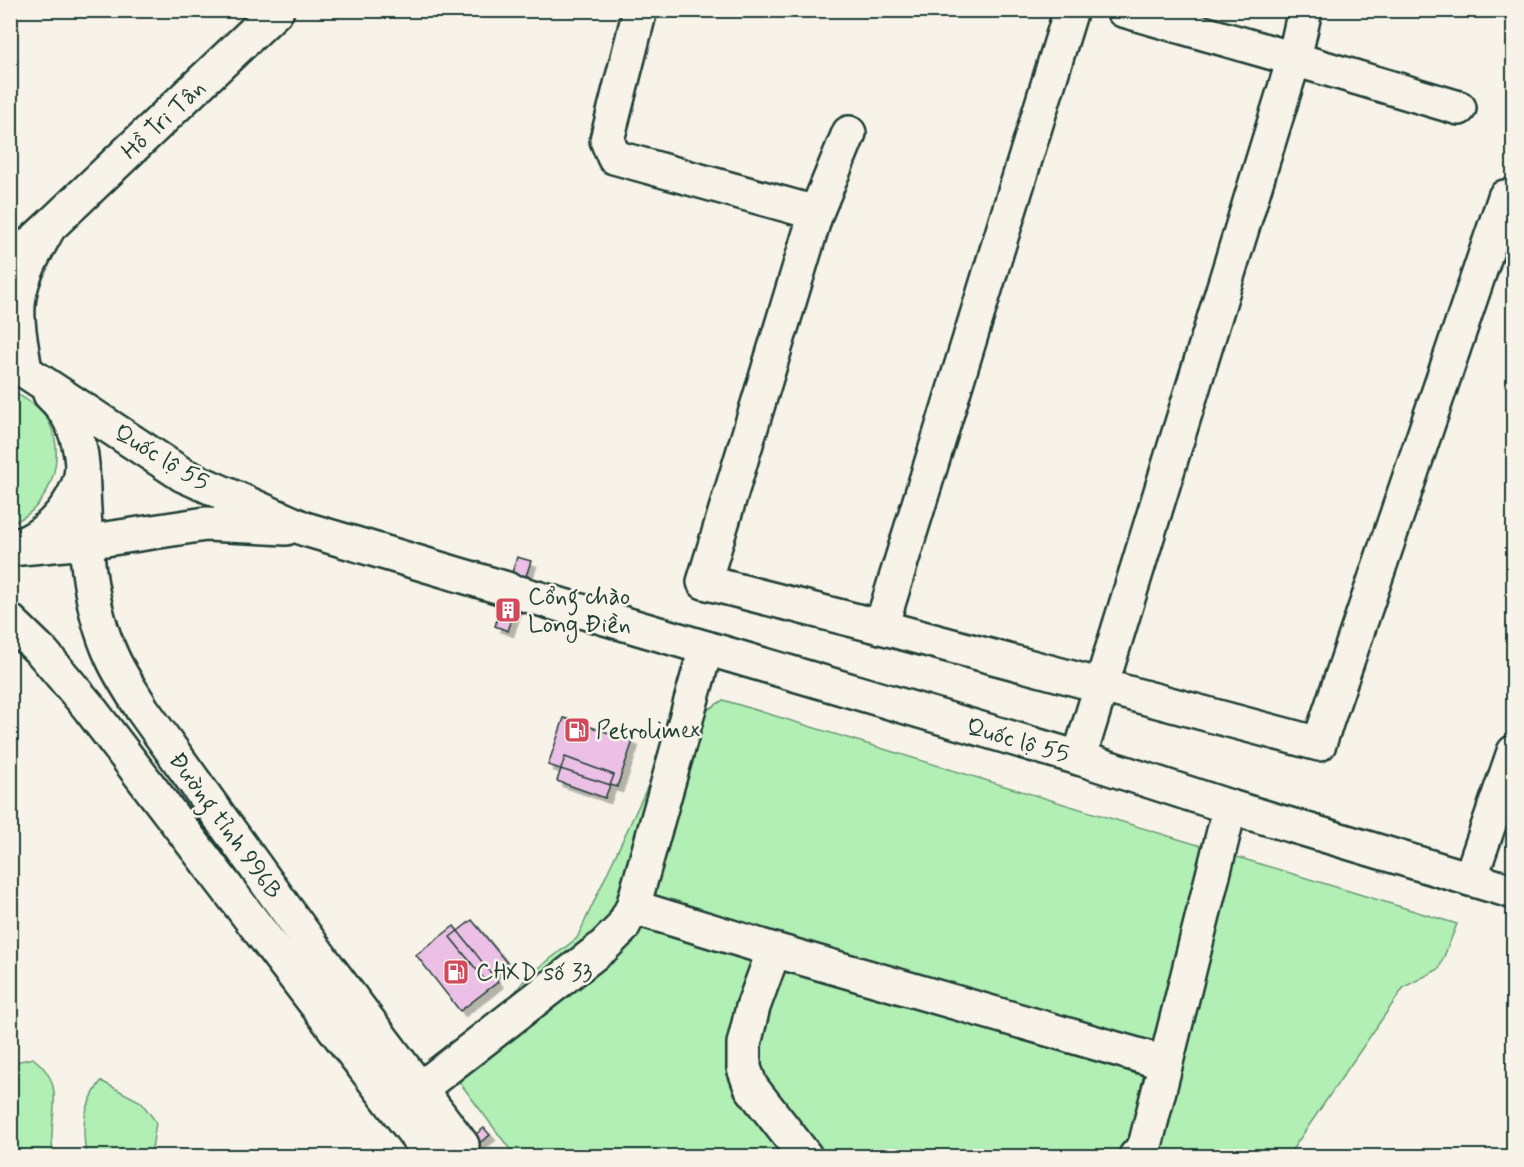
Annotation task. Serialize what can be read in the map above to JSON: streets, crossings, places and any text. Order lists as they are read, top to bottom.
{
  "streets": {
    "main road": ["Hồ Tri Tân", "Quốc lộ 55", "Đường tỉnh 996B"]
  },
  "crossings": [
    ["Quốc lộ 55", "Đường tỉnh 996B"]
  ],
  "places": {
    "building": ["Cổng chào Long Điền"],
    "fuel station": ["Petrolimex", "CHXD số 33"]
  }
}
